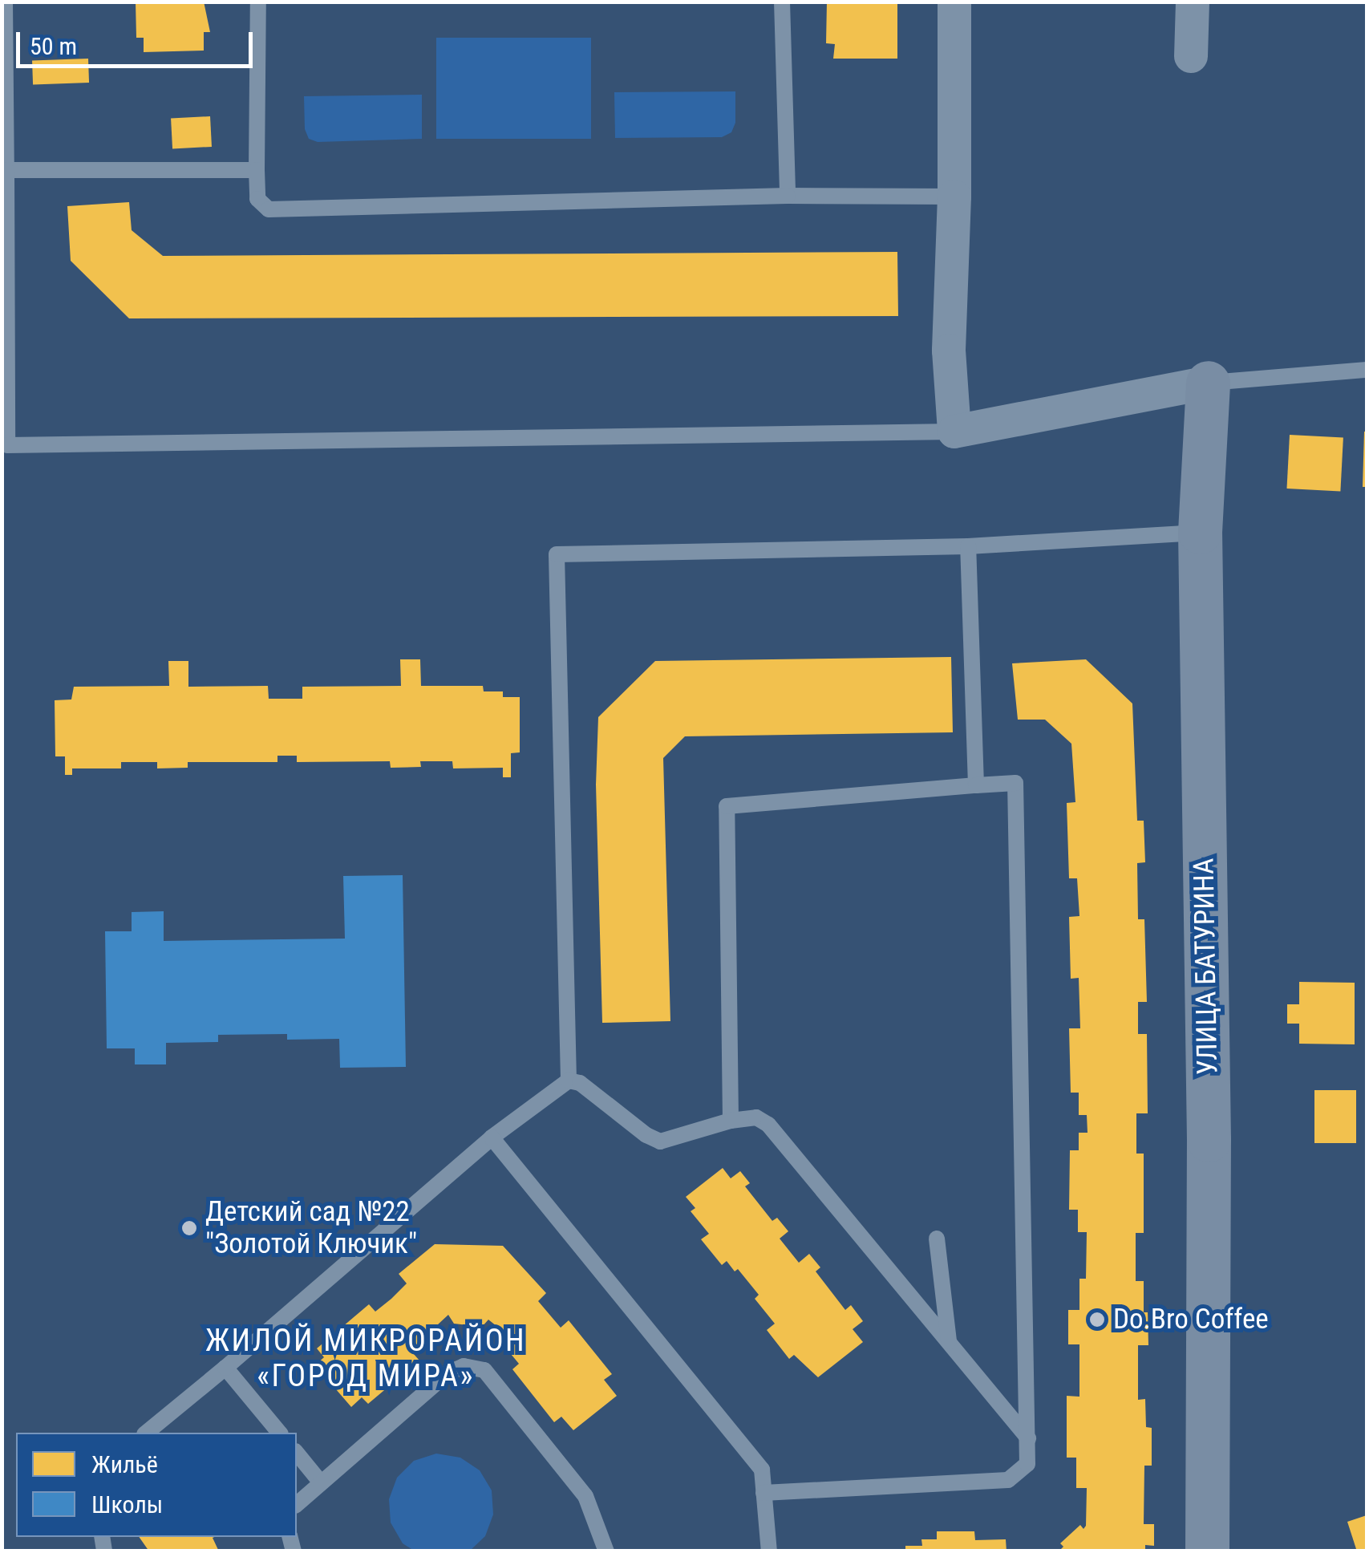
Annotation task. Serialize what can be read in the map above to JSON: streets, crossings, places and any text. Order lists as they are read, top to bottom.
{
  "streets": {
    "street": ["УЛИЦА БАТУРИНА"]
  },
  "districts": ["ЖИЛОЙ МИКРОРАЙОН «ГОРОД МИРА»"],
  "places": ["Детский сад №22 \"Золотой Ключик\"", "Do.Bro Coffee"],
  "legend": ["Жильё", "Школы"],
  "scale_bar": "50 m"
}
